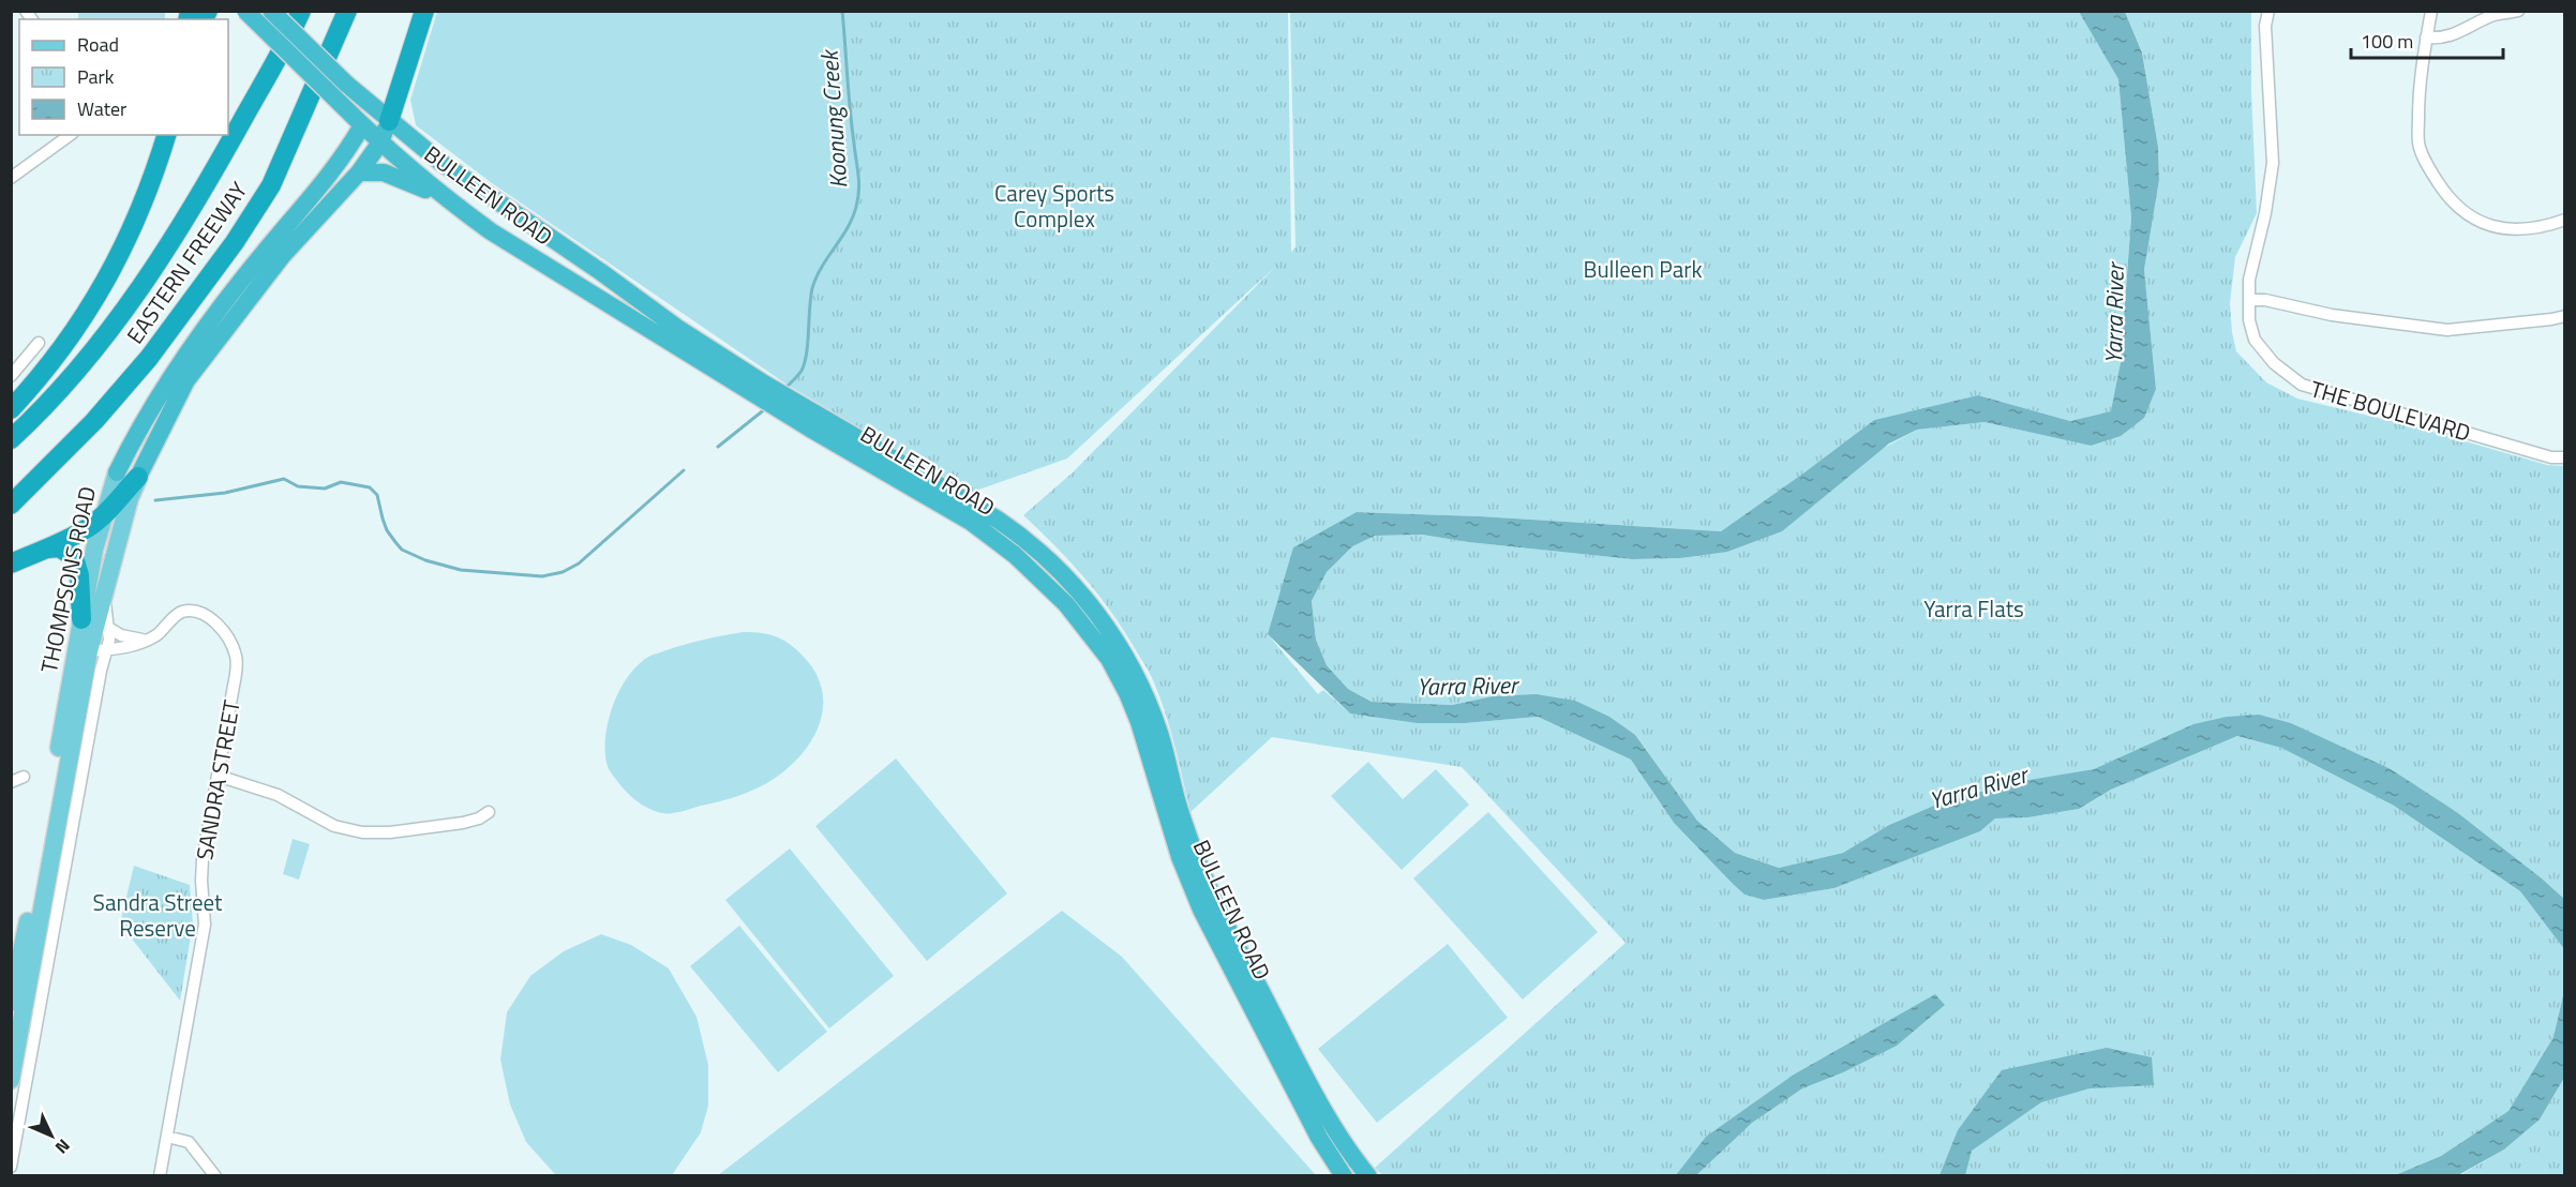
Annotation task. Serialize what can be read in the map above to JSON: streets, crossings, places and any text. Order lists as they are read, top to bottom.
{
  "streets": {
    "highway": ["BULLEEN ROAD", "EASTERN FREEWAY", "THOMPSONS ROAD"],
    "street": ["THE BOULEVARD", "SANDRA STREET"]
  },
  "crossings": [
    ["BULLEEN ROAD", "THOMPSONS ROAD"],
    ["THOMPSONS ROAD", "SANDRA STREET"]
  ],
  "water": ["Koonung Creek", "Yarra River"],
  "parks": [
    "Carey Sports Complex",
    "Bulleen Park",
    "Yarra Flats",
    "Sandra Street Reserve"
  ],
  "legend": ["Road", "Park", "Water"],
  "scale_bar": "100 m",
  "north": "bottom right"
}
